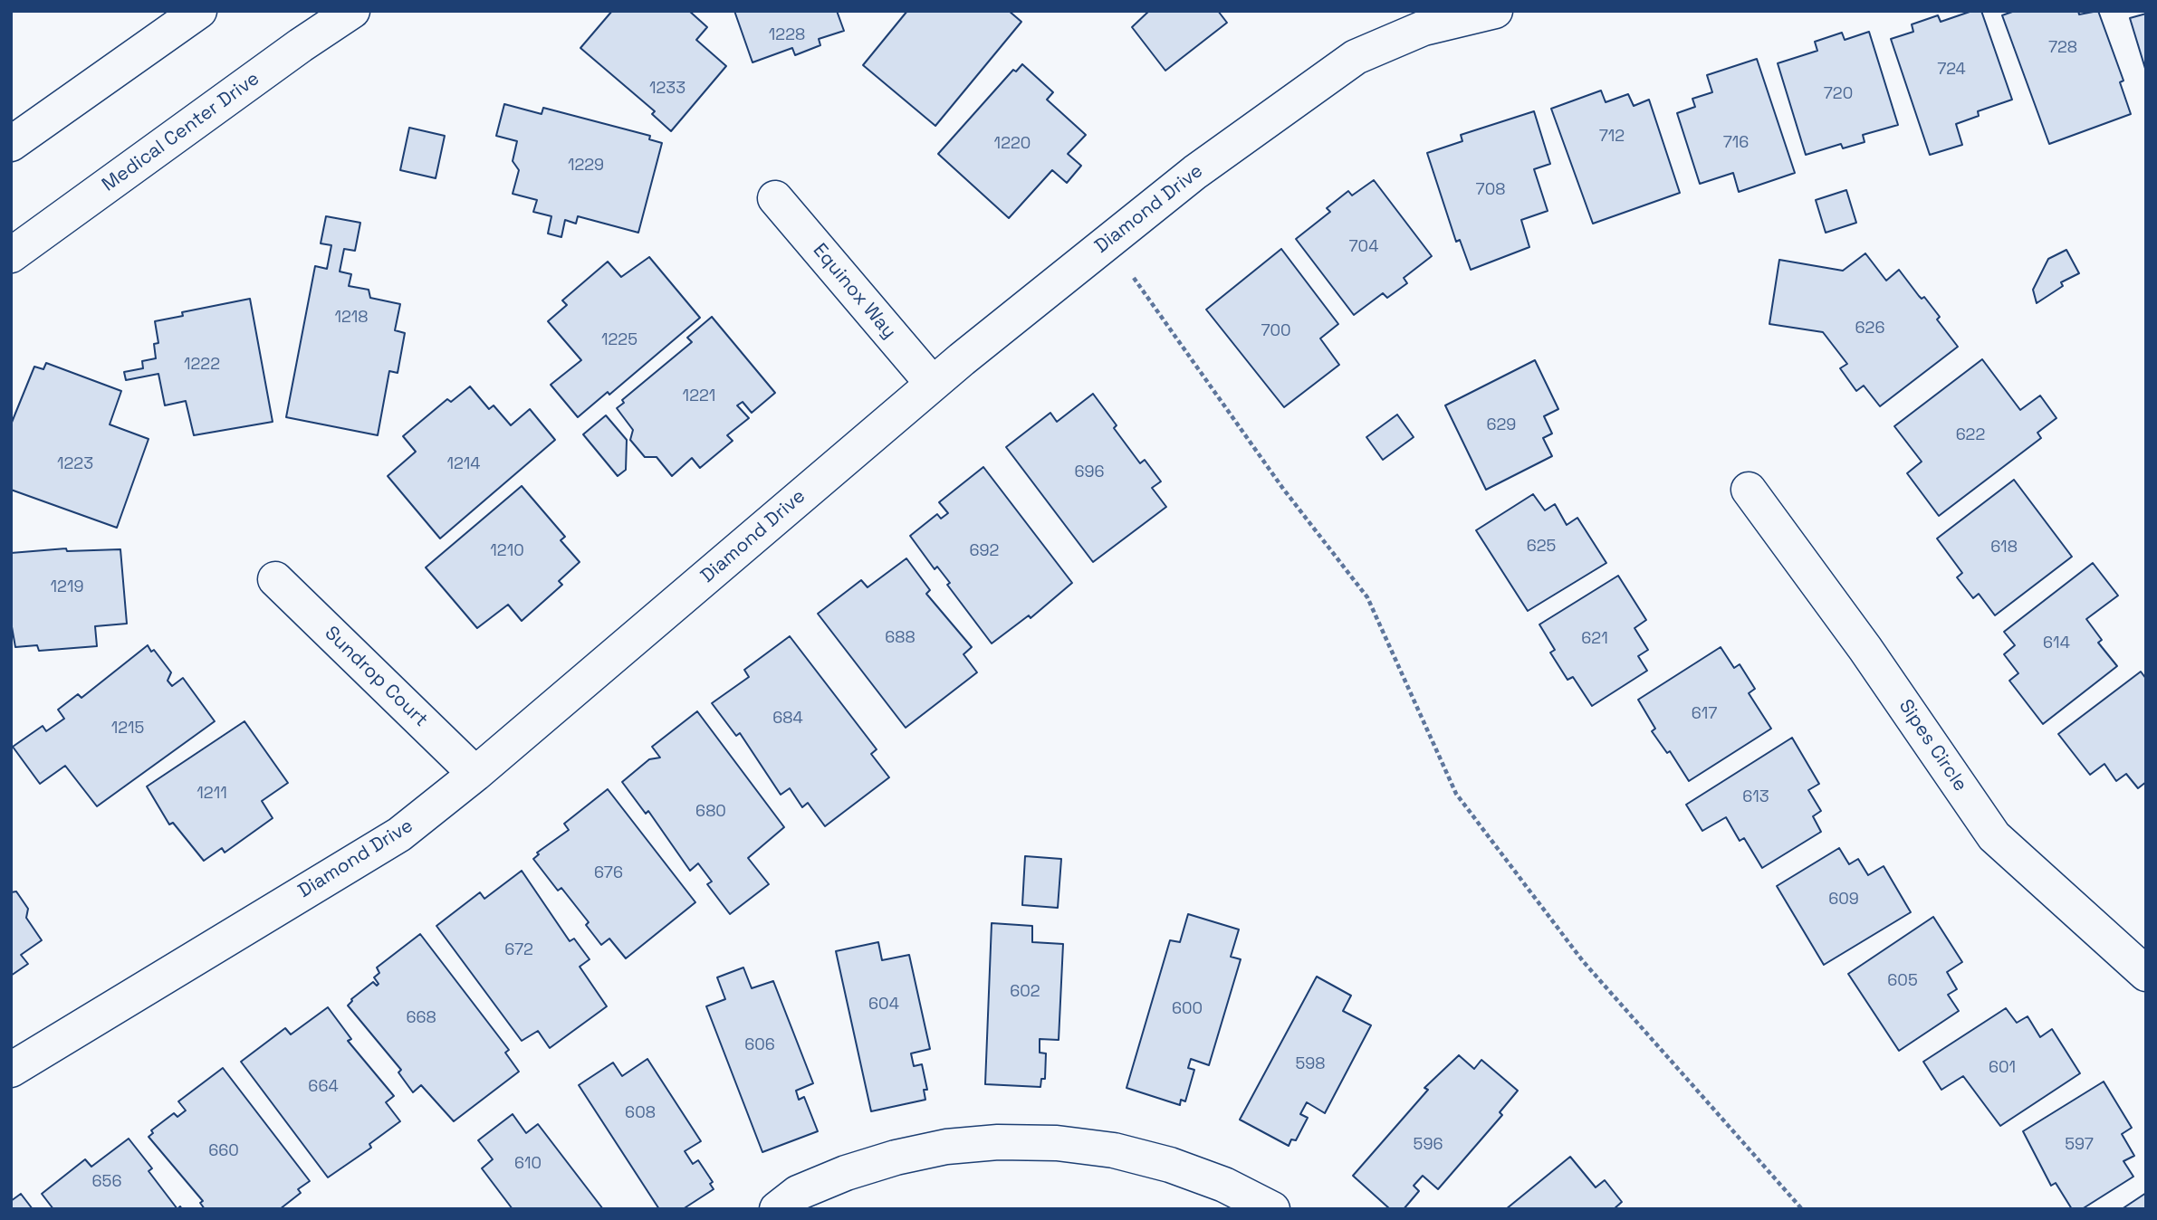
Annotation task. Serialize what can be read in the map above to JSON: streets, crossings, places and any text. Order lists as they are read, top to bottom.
{
  "streets": {
    "street": [
      "Medical Center Drive",
      "Diamond Drive",
      "Equinox Way",
      "Sundrop Court",
      "Sipes Circle"
    ]
  },
  "crossings": [
    ["Diamond Drive", "Equinox Way"],
    ["Diamond Drive", "Sundrop Court"]
  ],
  "house_numbers": [
    "1228",
    "728",
    "724",
    "1233",
    "720",
    "712",
    "716",
    "1220",
    "1229",
    "708",
    "704",
    "1218",
    "626",
    "700",
    "1225",
    "1222",
    "1221",
    "629",
    "622",
    "1223",
    "1214",
    "696",
    "625",
    "618",
    "1210",
    "692",
    "1219",
    "688",
    "621",
    "614",
    "617",
    "684",
    "1215",
    "1211",
    "613",
    "680",
    "676",
    "609",
    "672",
    "605",
    "602",
    "604",
    "600",
    "668",
    "606",
    "598",
    "601",
    "664",
    "608",
    "596",
    "597",
    "660",
    "610",
    "656"
  ]
}
